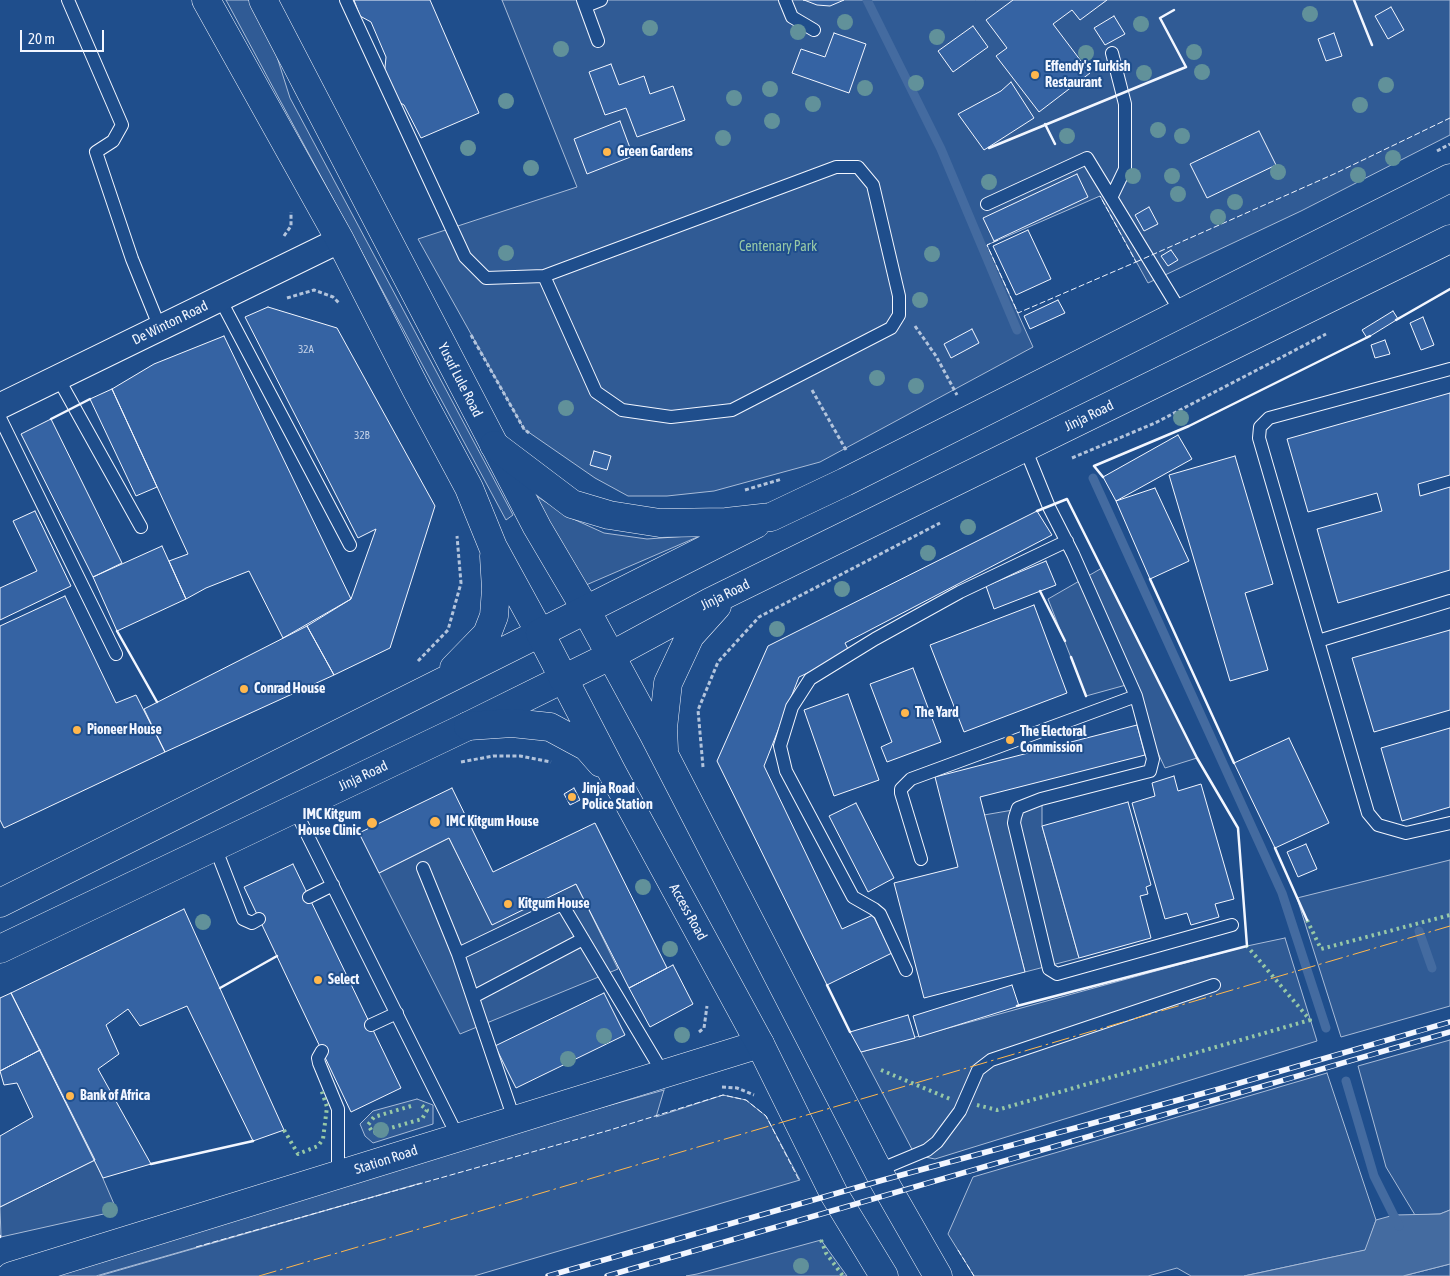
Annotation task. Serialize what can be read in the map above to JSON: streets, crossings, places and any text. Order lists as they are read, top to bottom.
{
  "streets": {
    "main road": [
      "Yusuf Lule Road",
      "Jinja Road",
      "Access Road",
      "Station Road"
    ],
    "street": ["De Winton Road"]
  },
  "crossings": [
    ["Yusuf Lule Road", "Jinja Road"],
    ["Jinja Road", "Access Road"],
    ["Access Road", "Station Road"]
  ],
  "parks": ["Centenary Park"],
  "places": [
    "Effendy's Turkish Restaurant",
    "Green Gardens",
    "Conrad House",
    "The Yard",
    "Pioneer House",
    "The Electoral Commission",
    "Jinja Road Police Station",
    "IMC Kitgum House",
    "IMC Kitgum House Clinic",
    "Kitgum House",
    "Select",
    "Bank of Africa"
  ],
  "house_numbers": ["32A", "32B"],
  "scale_bar": "20 m"
}
